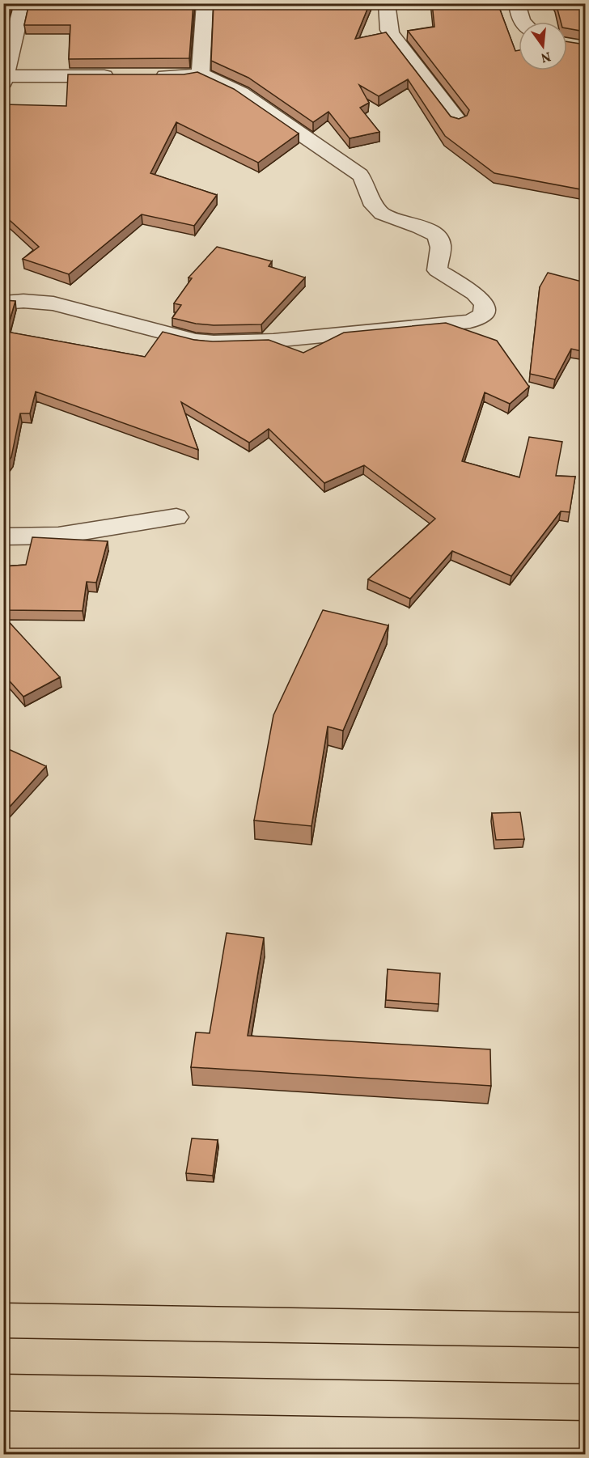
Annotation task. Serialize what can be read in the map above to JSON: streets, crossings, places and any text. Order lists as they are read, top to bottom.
{
  "north": "bottom"
}
